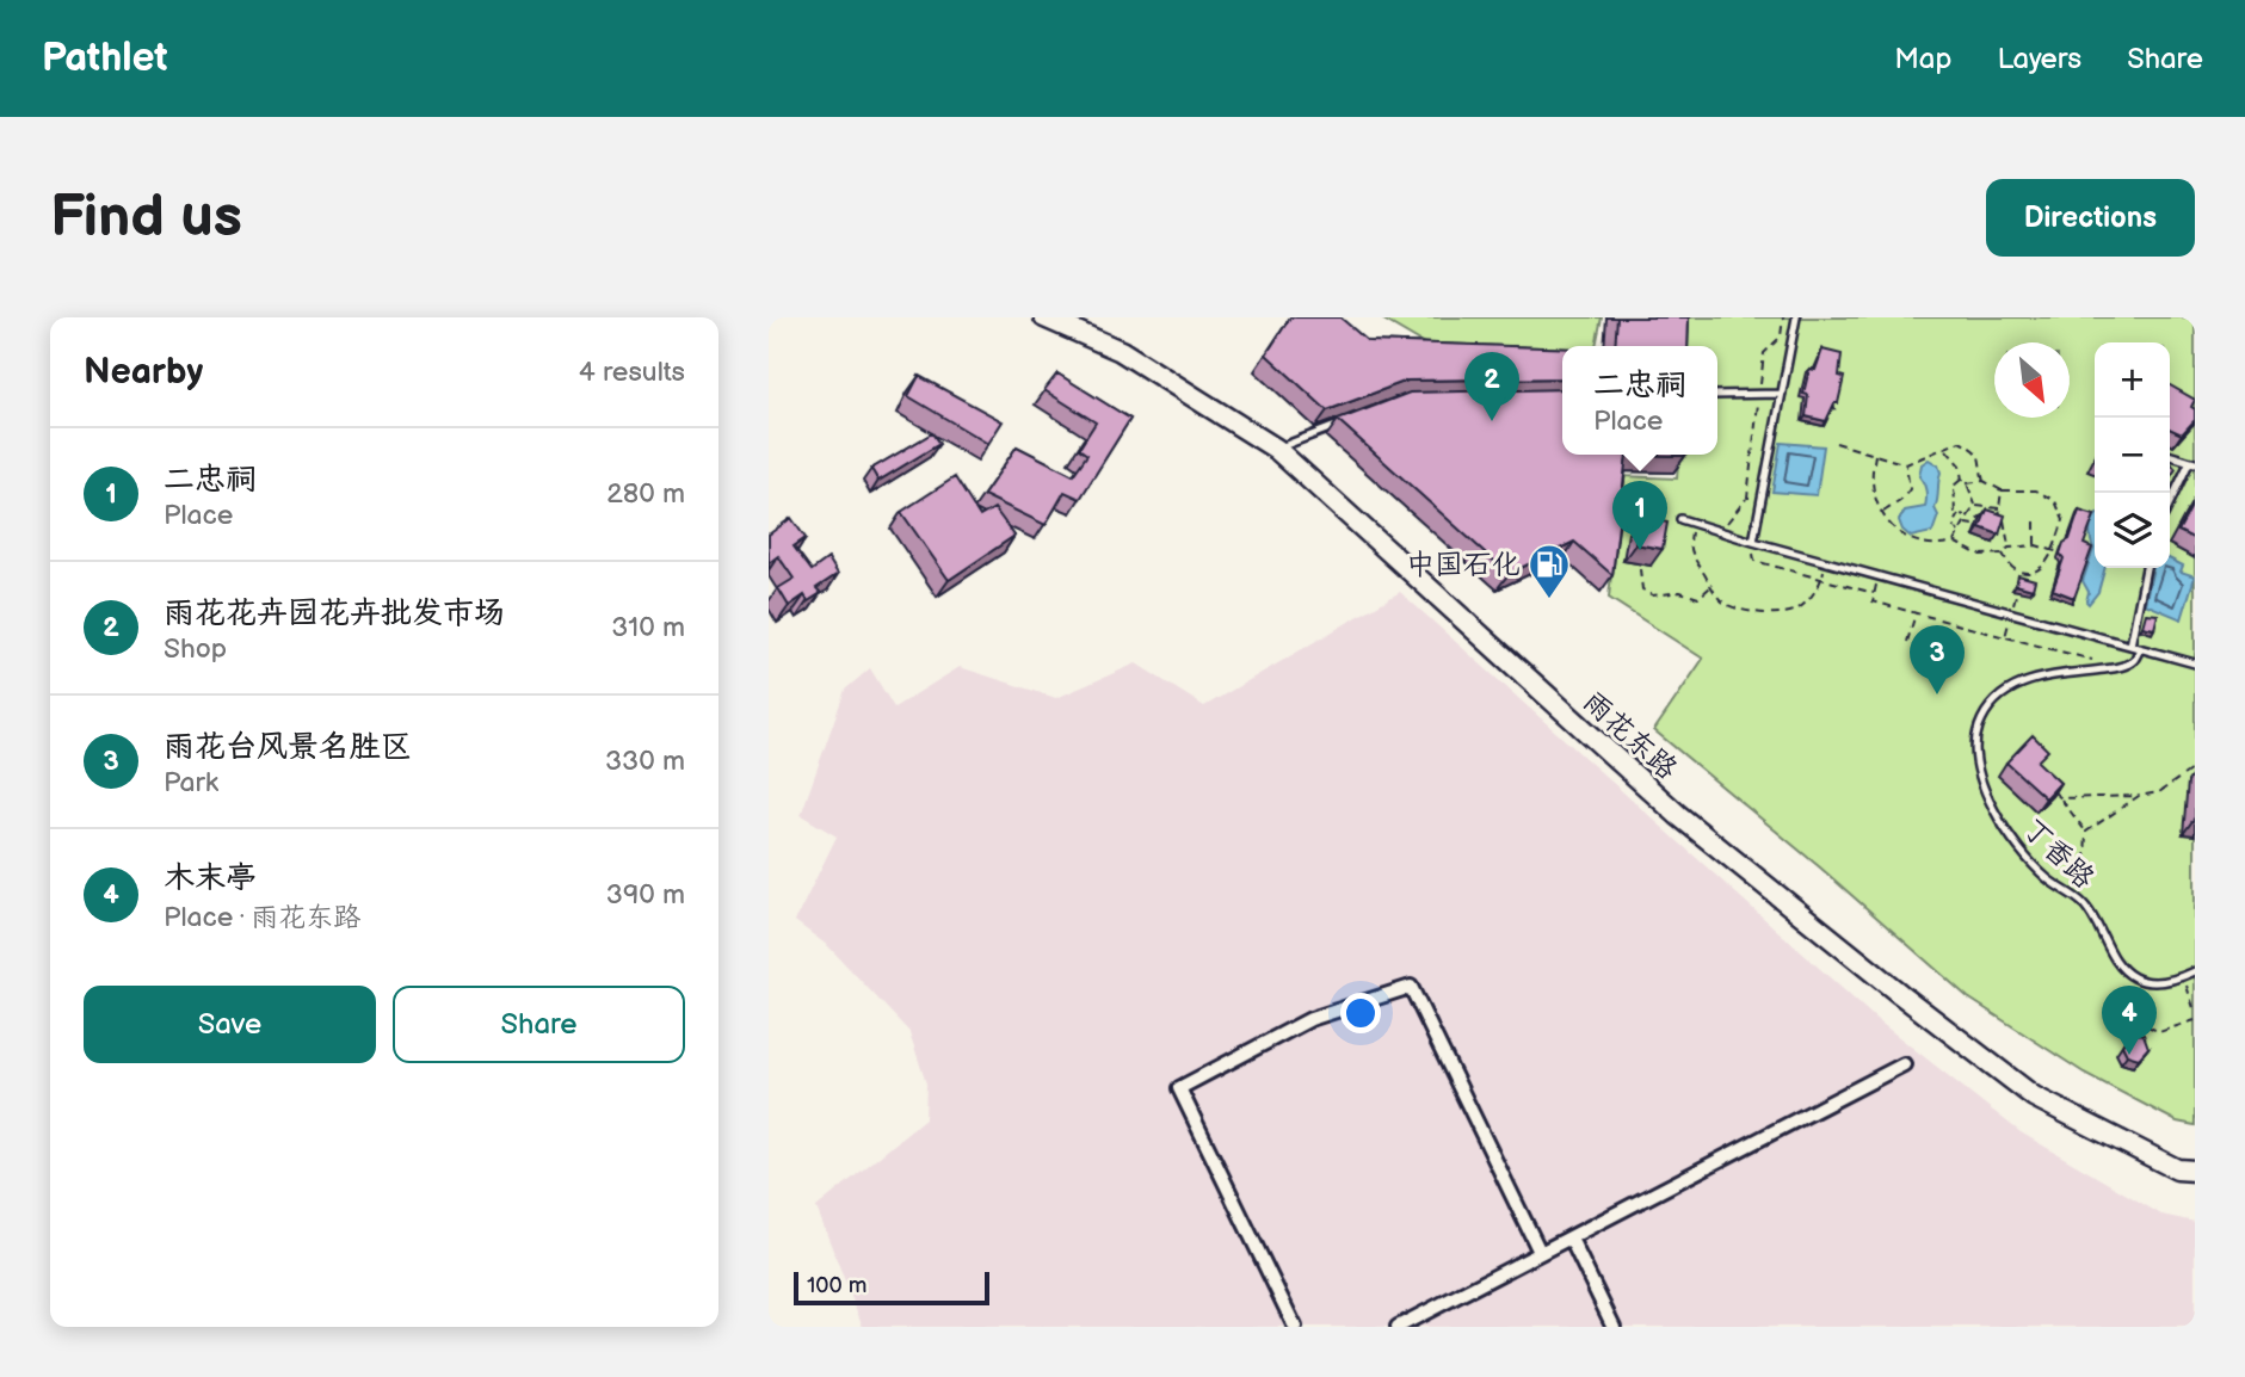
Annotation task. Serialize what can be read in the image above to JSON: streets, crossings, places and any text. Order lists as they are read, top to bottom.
{
  "streets": {
    "main road": ["雨花东路"],
    "lane": ["丁香路"]
  },
  "places": {
    "fuel station": ["中国石化"]
  },
  "scale_bar": "100 m",
  "north": "bottom right",
  "page": {
    "header": "Pathlet",
    "nav": ["Map", "Layers", "Share"],
    "buttons": [
      "Directions",
      ["Save", "Share"]
    ],
    "title": "Find us",
    "heading": ["Nearby", "4 results"],
    "map_buttons": ["+", "−"],
    "popup": ["二忠祠", "Place"],
    "pins": [
      "2",
      "1",
      "3",
      "4"
    ],
    "list": [
      {
        "mark": "1",
        "name": "二忠祠",
        "note": "Place",
        "value": "280 m"
      },
      {
        "mark": "2",
        "name": "雨花花卉园花卉批发市场",
        "note": "Shop",
        "value": "310 m"
      },
      {
        "mark": "3",
        "name": "雨花台风景名胜区",
        "note": "Park",
        "value": "330 m"
      },
      {
        "mark": "4",
        "name": "木末亭",
        "note": "Place · 雨花东路",
        "value": "390 m"
      }
    ],
    "scale": "100 m"
  }
}
